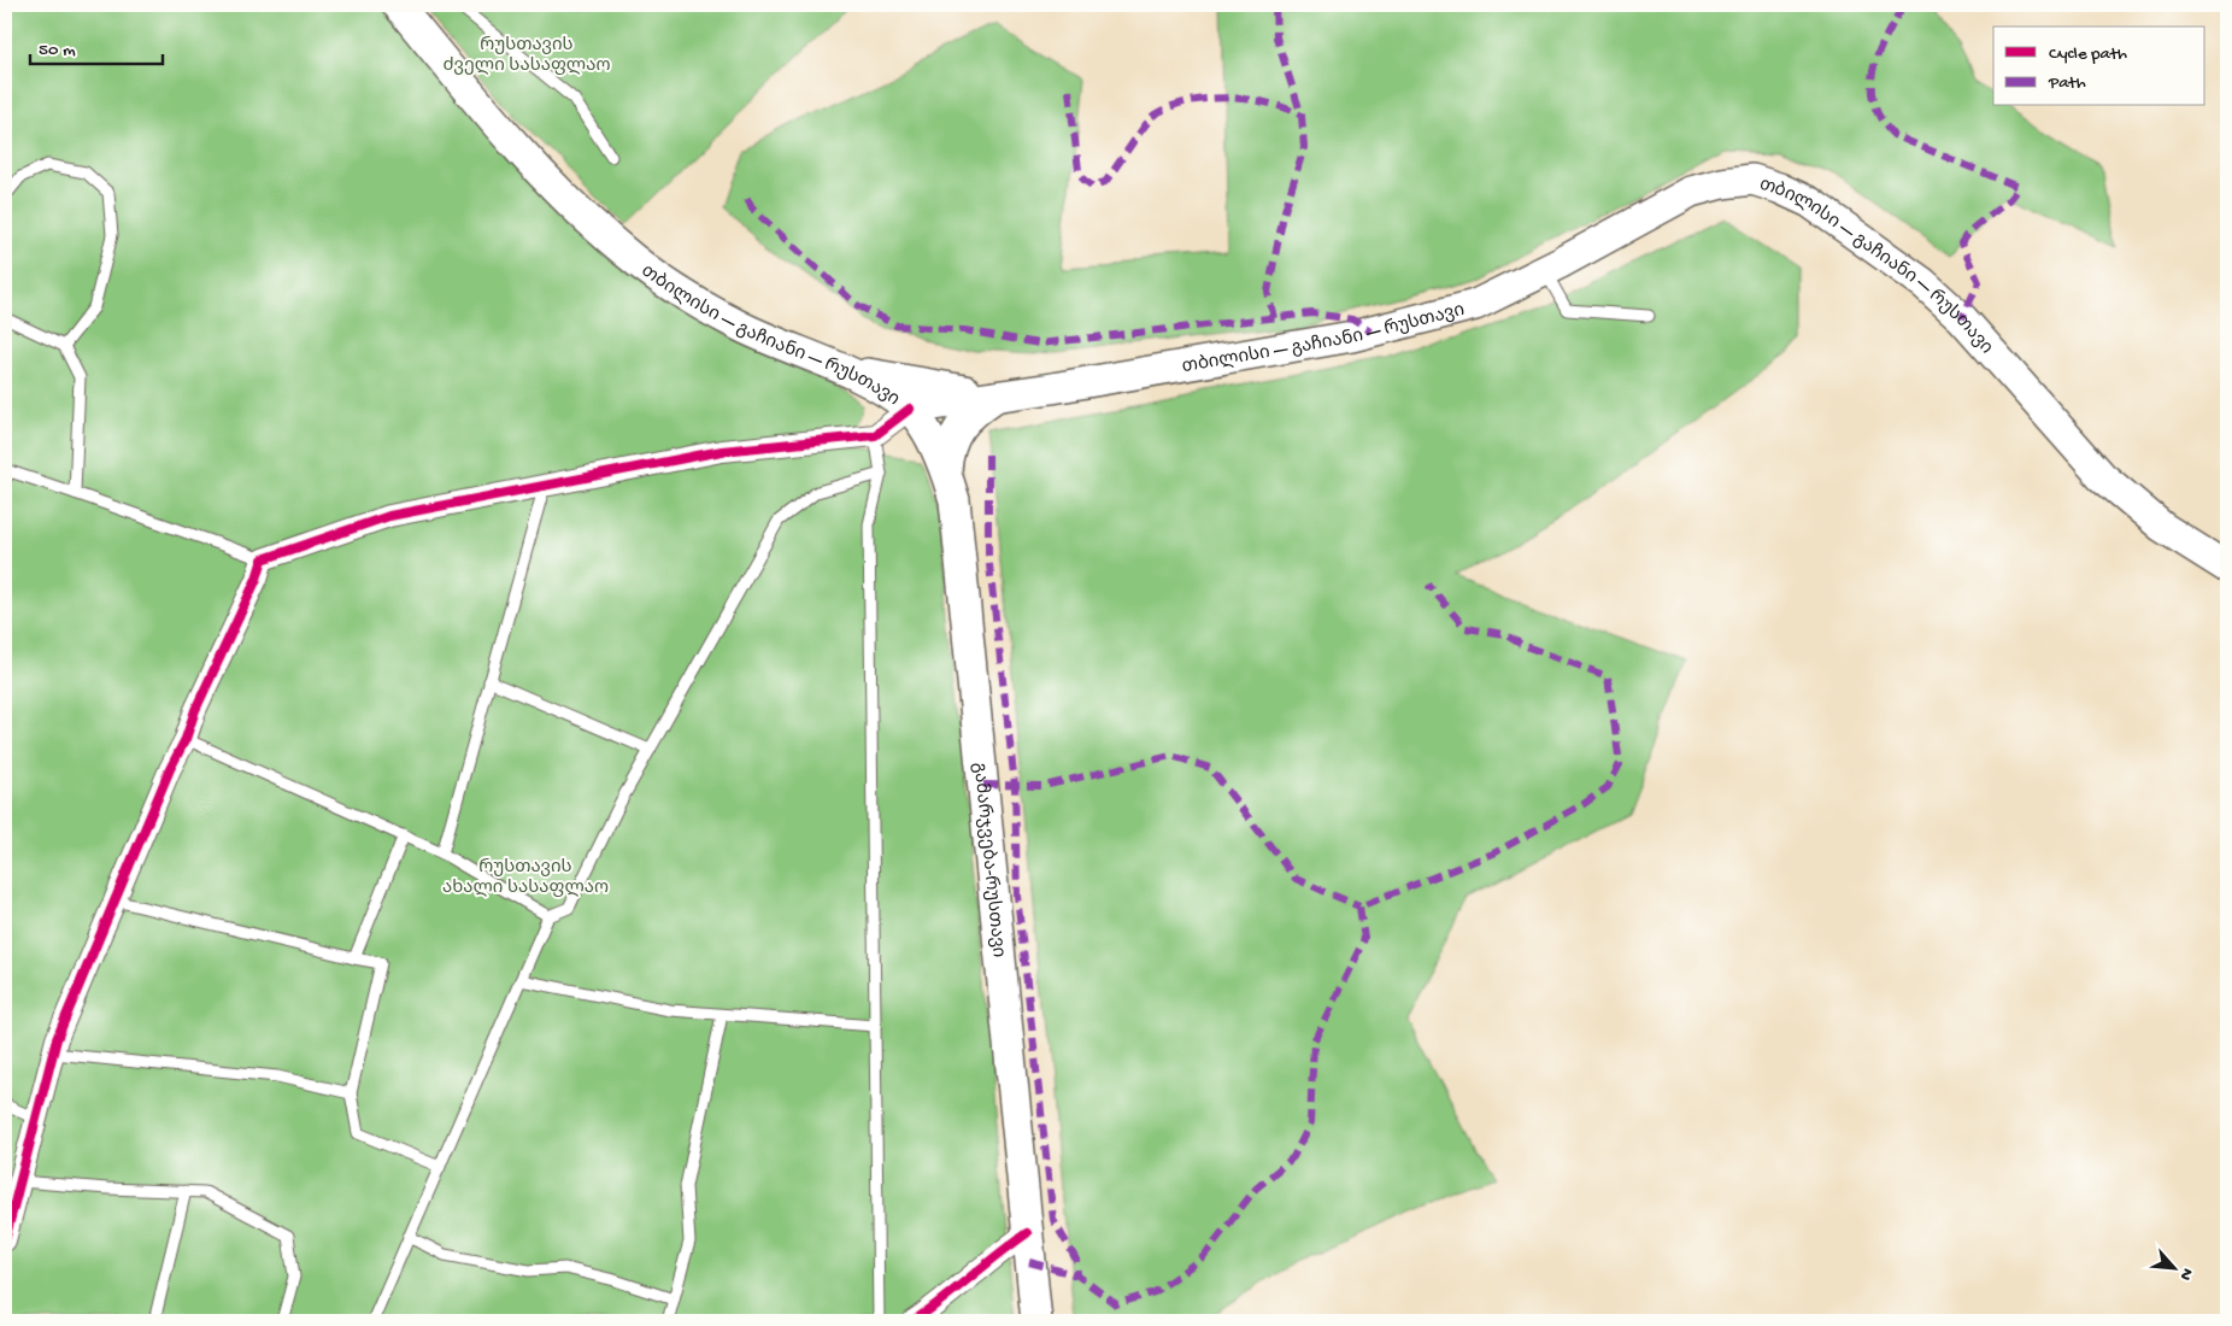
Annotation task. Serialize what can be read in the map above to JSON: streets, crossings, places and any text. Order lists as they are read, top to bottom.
{
  "streets": {
    "main road": ["თბილისი — გაჩიანი — რუსთავი", "გამარჯვება-რუსთავი"]
  },
  "crossings": [
    ["თბილისი — გაჩიანი — რუსთავი", "გამარჯვება-რუსთავი"]
  ],
  "parks": ["რუსთავის ძველი სასაფლაო", "რუსთავის ახალი სასაფლაო"],
  "legend": ["Cycle path", "Path"],
  "scale_bar": "50 m",
  "north": "bottom right"
}
